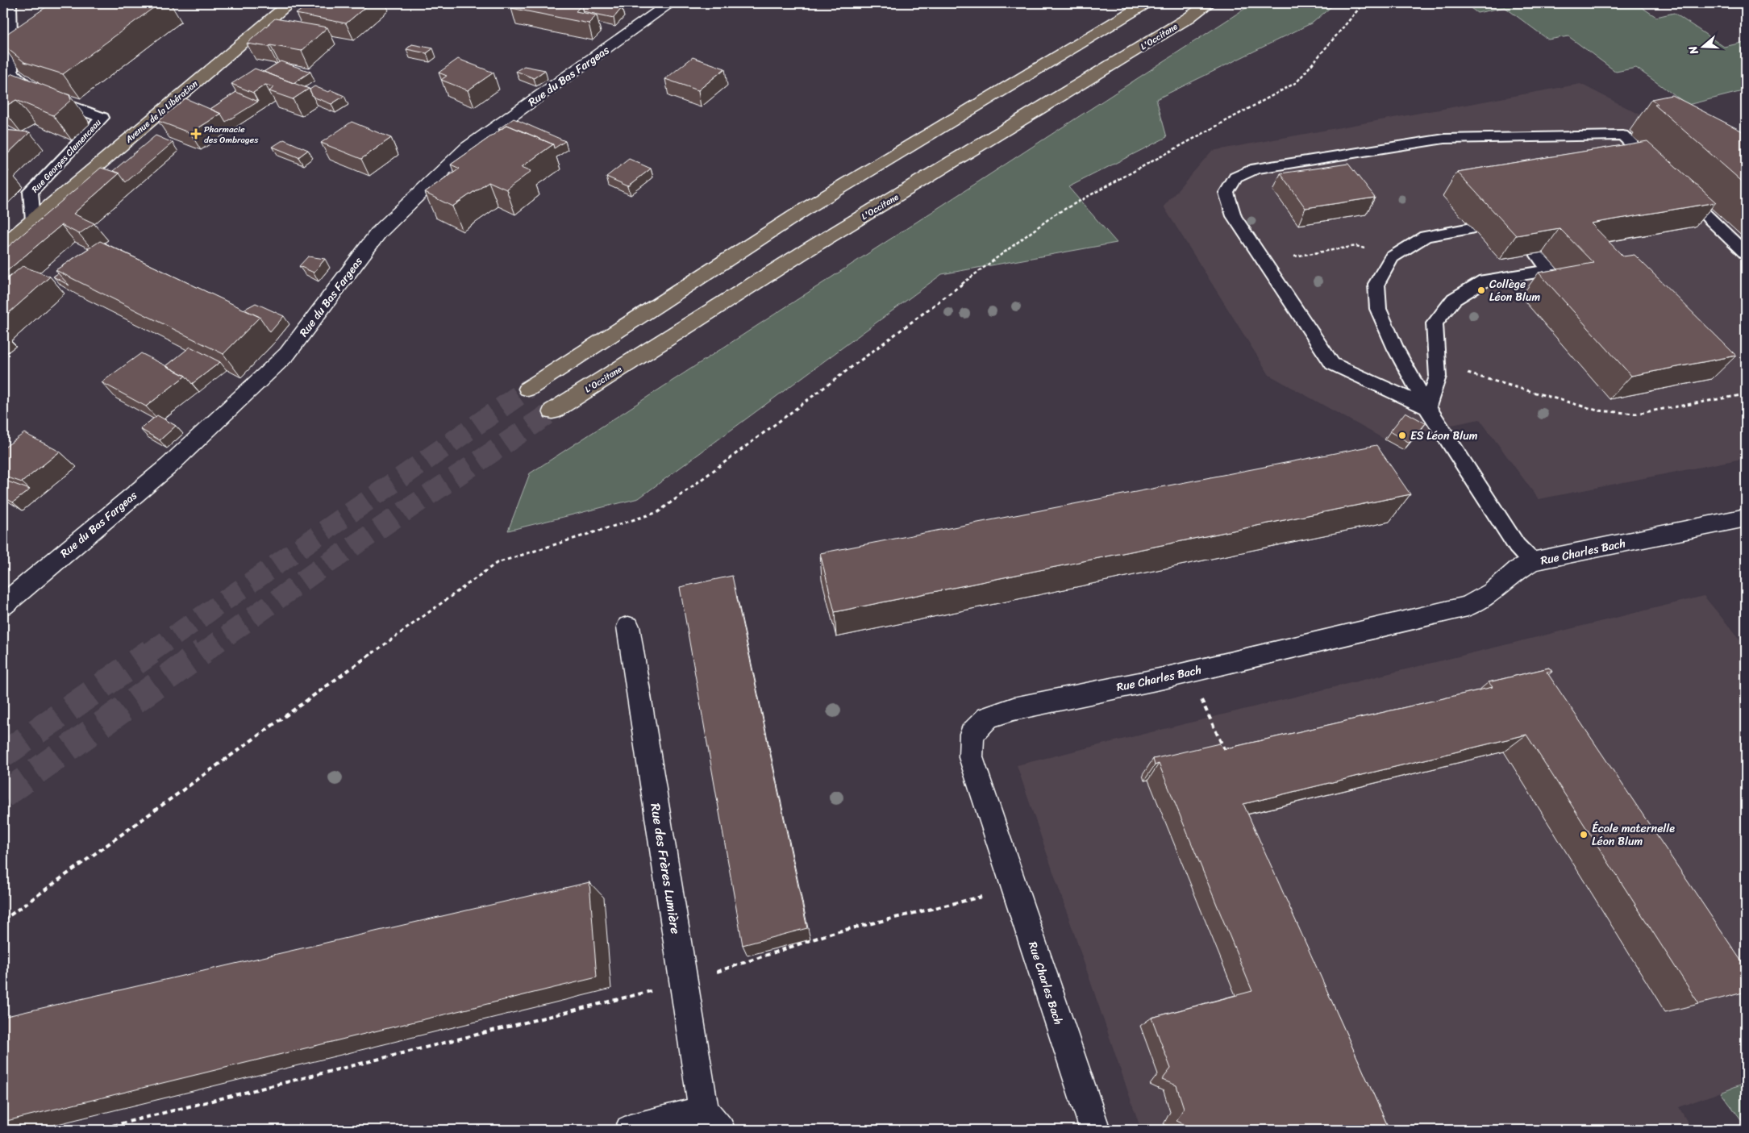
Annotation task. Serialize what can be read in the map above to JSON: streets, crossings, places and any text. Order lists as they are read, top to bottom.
{
  "streets": {
    "main road": ["L'Occitane", "Avenue de la Libération"],
    "street": ["Rue du Bas Fargeas", "Rue Charles Bach", "Rue des Frères Lumière"],
    "lane": ["Rue Georges Clemenceau"]
  },
  "crossings": [
    ["Avenue de la Libération", "Rue Georges Clemenceau"]
  ],
  "places": {
    "health": ["Pharmacie des Ombrages"],
    "other": ["Collège Léon Blum", "ES Léon Blum", "École maternelle Léon Blum"]
  },
  "north": "left"
}
